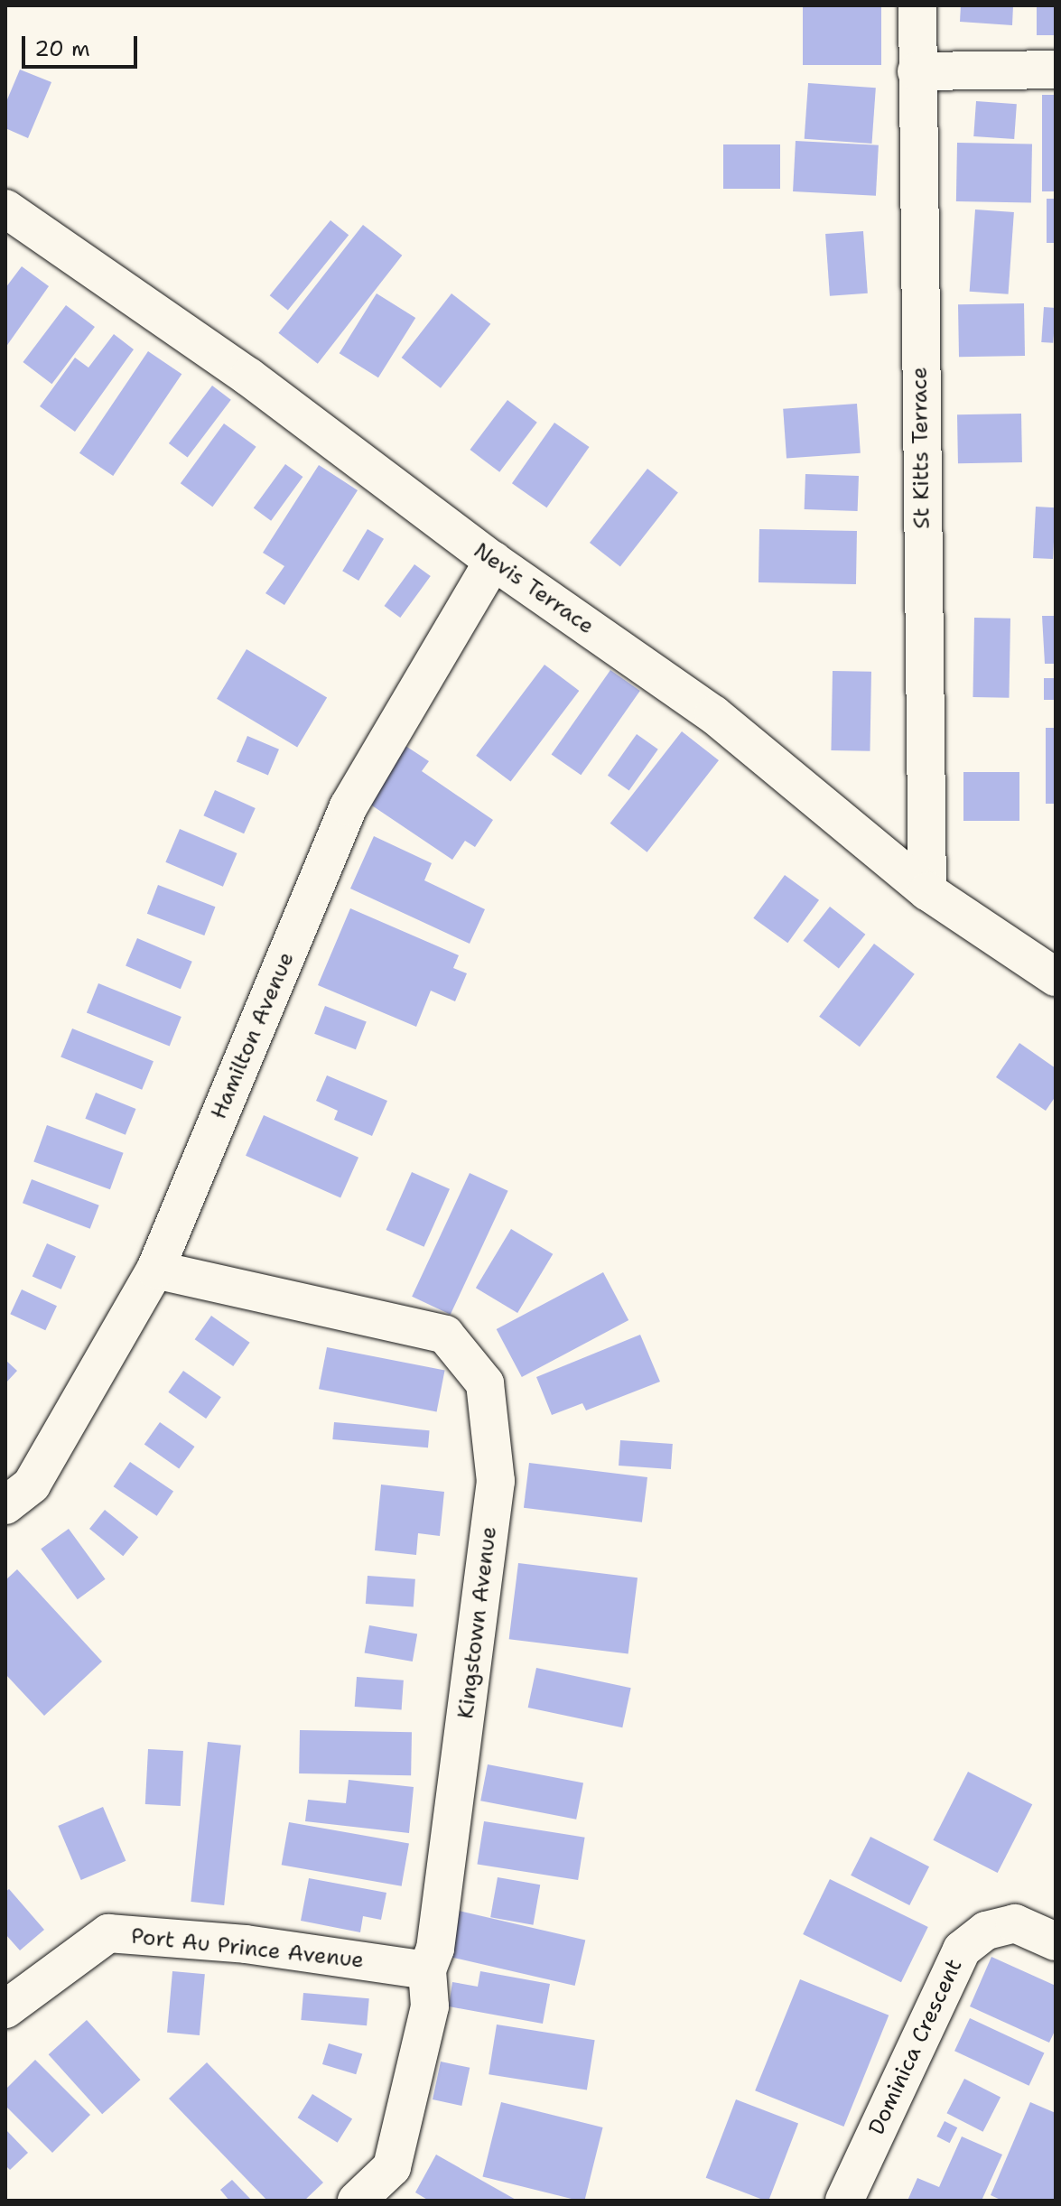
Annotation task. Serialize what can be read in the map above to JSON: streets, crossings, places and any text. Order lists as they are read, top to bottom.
{
  "streets": {
    "street": [
      "St Kitts Terrace",
      "Nevis Terrace",
      "Hamilton Avenue",
      "Kingstown Avenue",
      "Port Au Prince Avenue",
      "Dominica Crescent"
    ]
  },
  "crossings": [
    ["St Kitts Terrace", "Nevis Terrace"],
    ["Nevis Terrace", "Hamilton Avenue"],
    ["Hamilton Avenue", "Kingstown Avenue"],
    ["Kingstown Avenue", "Port Au Prince Avenue"]
  ],
  "scale_bar": "20 m"
}
